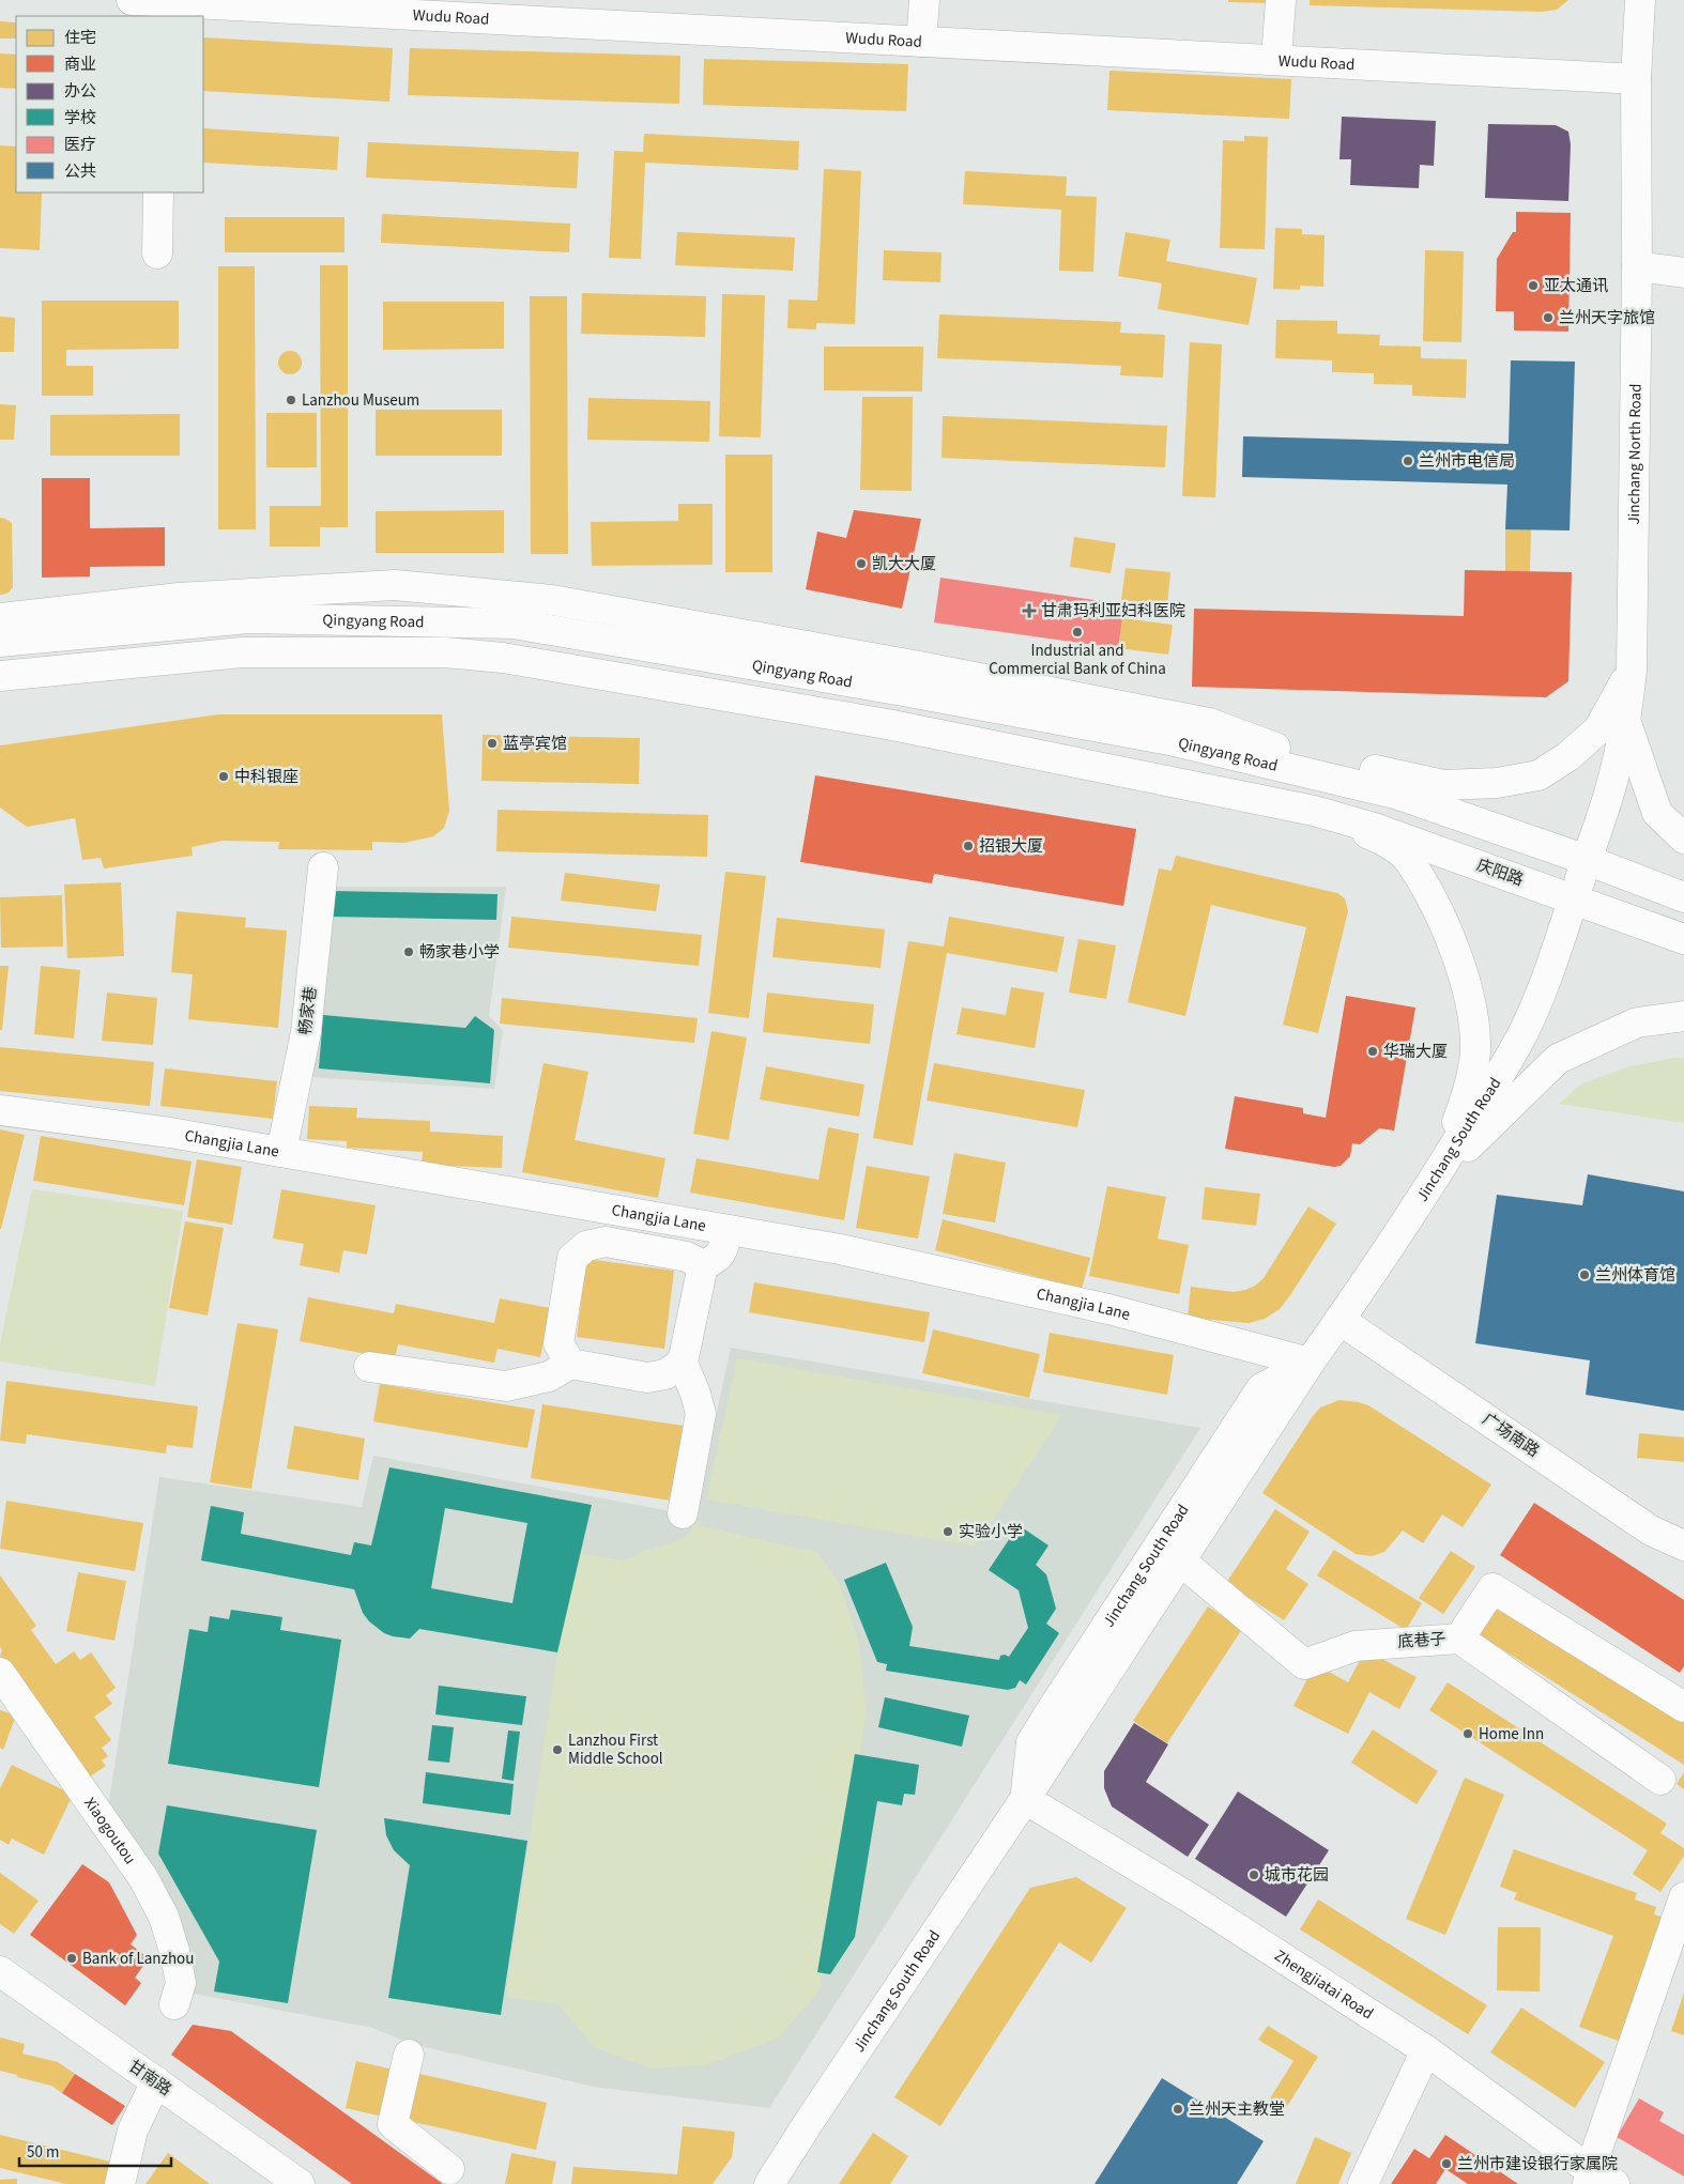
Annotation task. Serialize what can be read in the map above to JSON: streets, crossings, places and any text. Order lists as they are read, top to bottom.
{
  "streets": {
    "street": [
      "Wudu Road",
      "Jinchang North Road",
      "Qingyang Road",
      "庆阳路",
      "畅家巷",
      "Jinchang South Road",
      "Changjia Lane",
      "广场南路",
      "底巷子",
      "Xiaogoutou",
      "Zhengjiatai Road",
      "甘南路"
    ]
  },
  "crossings": [
    ["Wudu Road", "Jinchang North Road"],
    ["Jinchang North Road", "Qingyang Road"],
    ["Jinchang North Road", "庆阳路"],
    ["Jinchang North Road", "Jinchang South Road"],
    ["Qingyang Road", "庆阳路"],
    ["Qingyang Road", "Jinchang South Road"],
    ["庆阳路", "Jinchang South Road"],
    ["畅家巷", "Changjia Lane"],
    ["Jinchang South Road", "Changjia Lane"],
    ["Jinchang South Road", "广场南路"],
    ["Jinchang South Road", "底巷子"],
    ["Jinchang South Road", "Zhengjiatai Road"]
  ],
  "places": {
    "other": [
      "亚太通讯",
      "兰州天字旅馆",
      "Lanzhou Museum",
      "兰州市电信局",
      "凯大大厦",
      "Industrial and Commercial Bank of China",
      "蓝亭宾馆",
      "中科银座",
      "招银大厦",
      "畅家巷小学",
      "华瑞大厦",
      "兰州体育馆",
      "实验小学",
      "Home Inn",
      "Lanzhou First Middle School",
      "城市花园",
      "Bank of Lanzhou",
      "兰州天主教堂",
      "兰州市建设银行家属院"
    ],
    "health": ["甘肃玛利亚妇科医院"]
  },
  "legend": [
    "住宅",
    "商业",
    "办公",
    "学校",
    "医疗",
    "公共"
  ],
  "scale_bar": "50 m"
}
